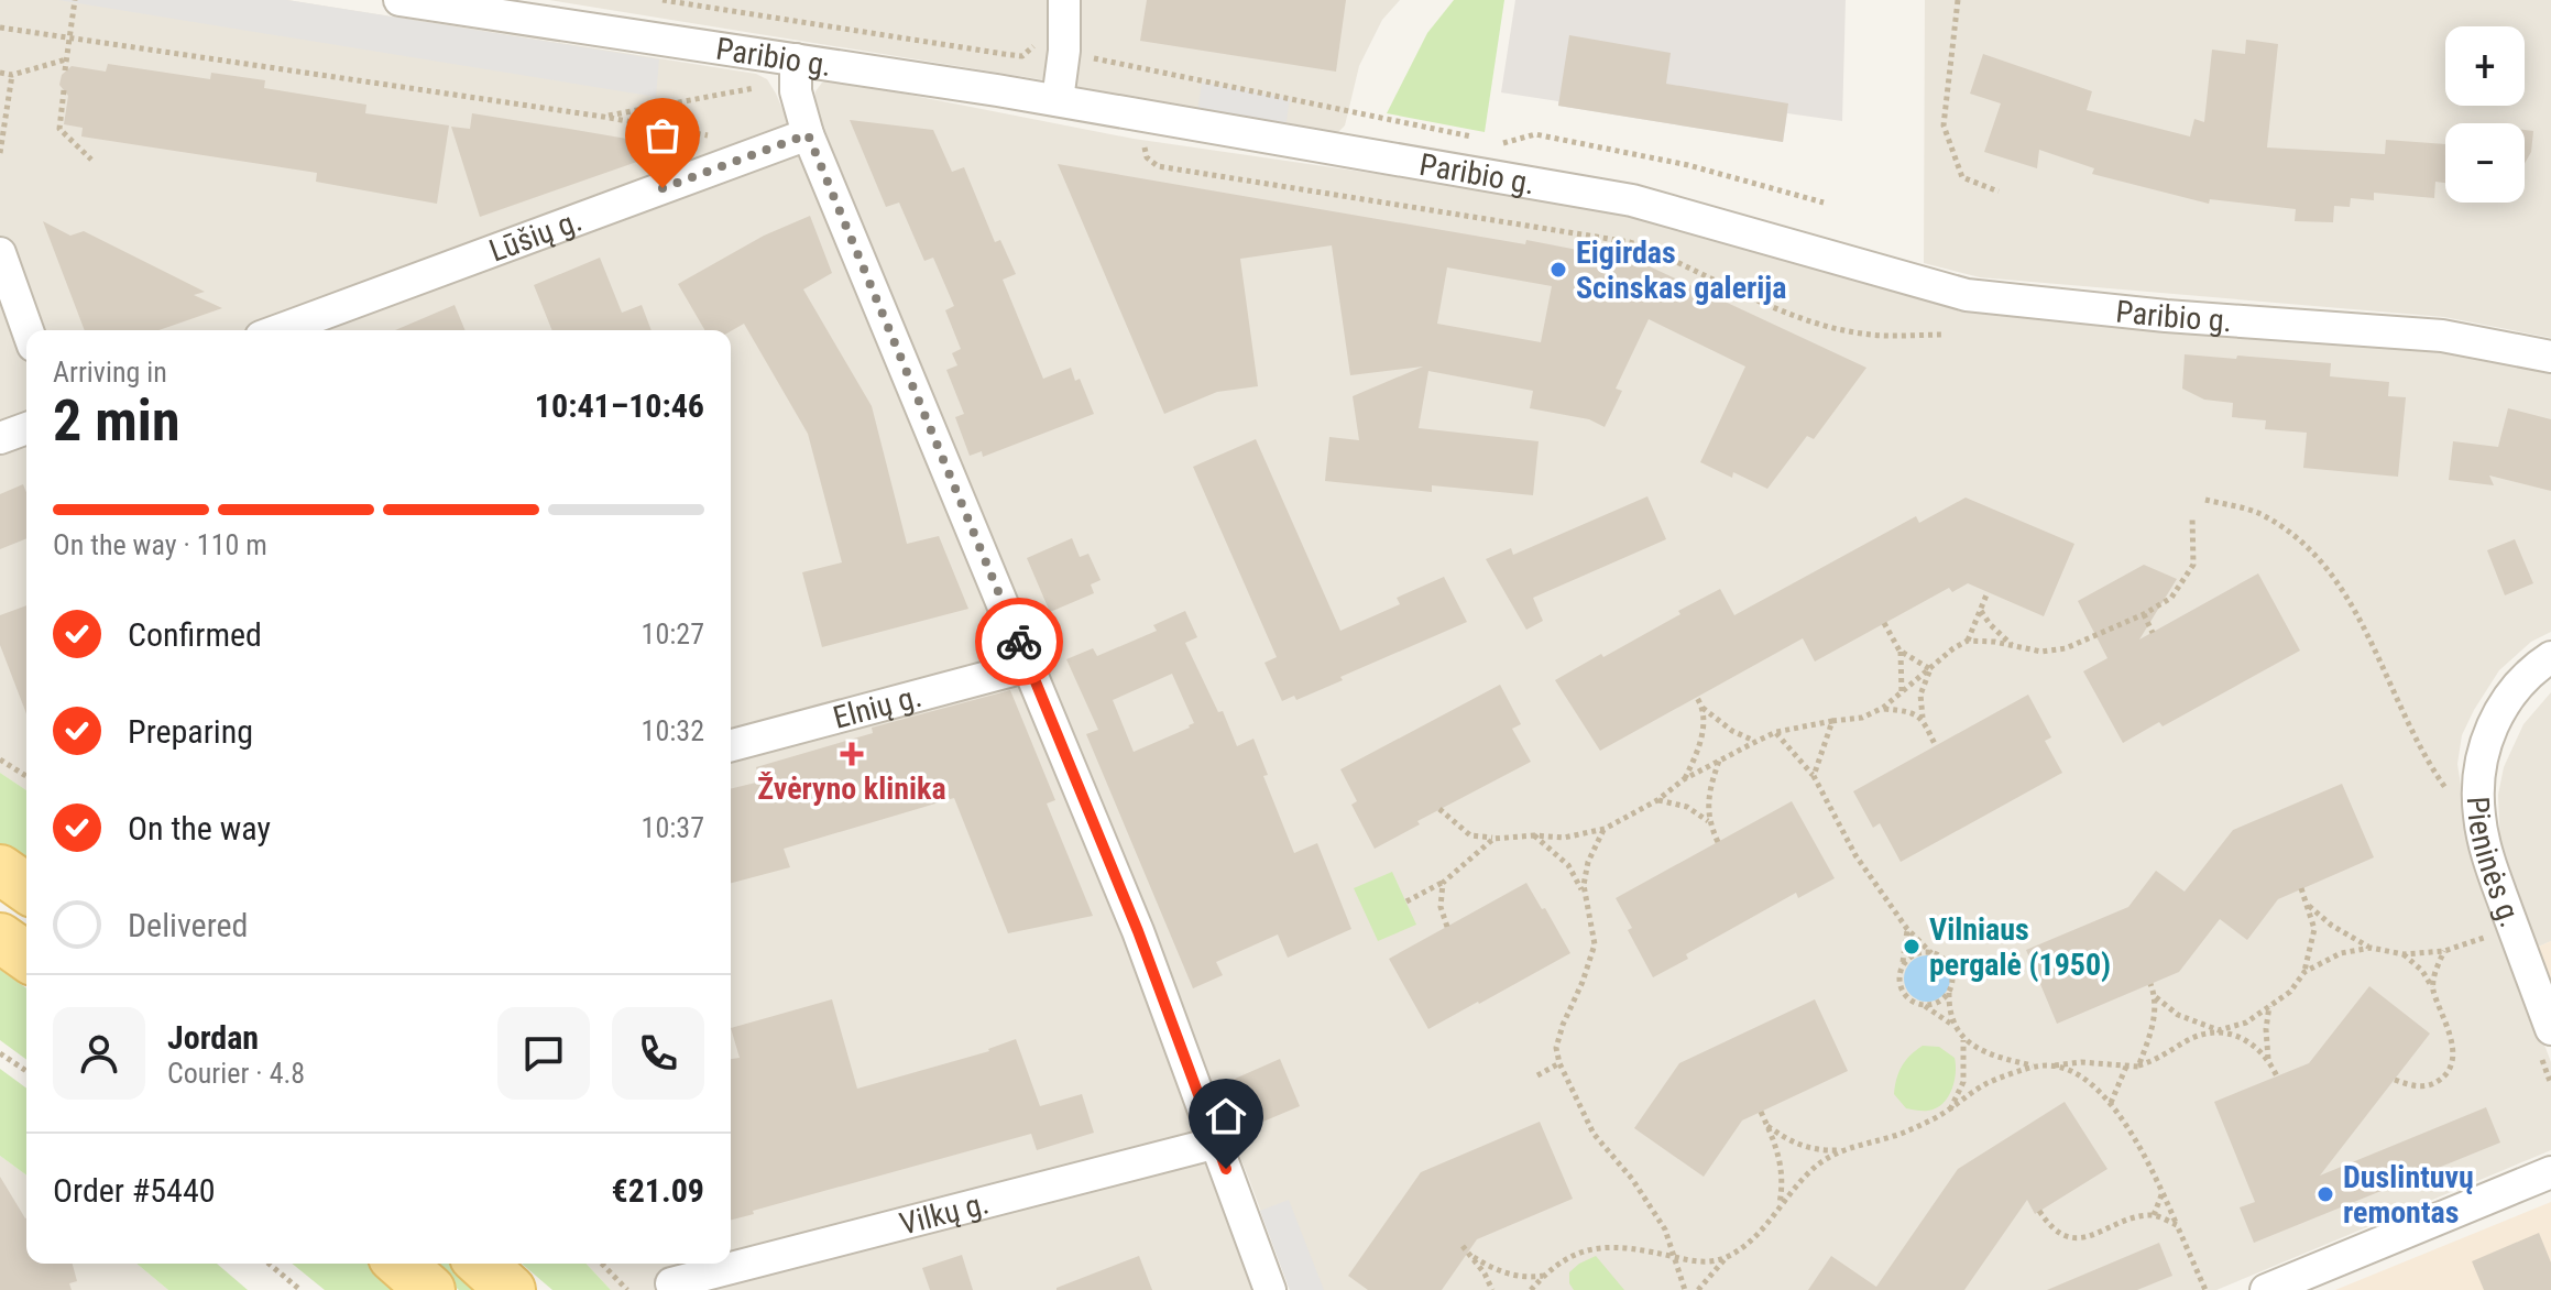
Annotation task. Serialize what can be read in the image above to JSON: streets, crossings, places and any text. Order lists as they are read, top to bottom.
{
  "streets": {
    "street": [
      "Paribio g.",
      "Lūšių g.",
      "Elnių g.",
      "Pieninės g.",
      "Vilkų g."
    ]
  },
  "places": {
    "other": ["Eigirdas Scinskas galerija", "Vilniaus pergalė (1950)", "Duslintuvų remontas"],
    "health": ["Žvėryno klinika"]
  },
  "page": {
    "map_buttons": ["+", "−"],
    "heading": ["2 min", "Arriving in", "10:41–10:46"],
    "panel": [
      "Jordan",
      "Courier · 4.8",
      "Order #5440",
      "€21.09"
    ],
    "bar": "On the way · 110 m",
    "list": [
      ["Confirmed", "10:27"],
      ["Preparing", "10:32"],
      ["On the way", "10:37"],
      "Delivered"
    ]
  }
}
